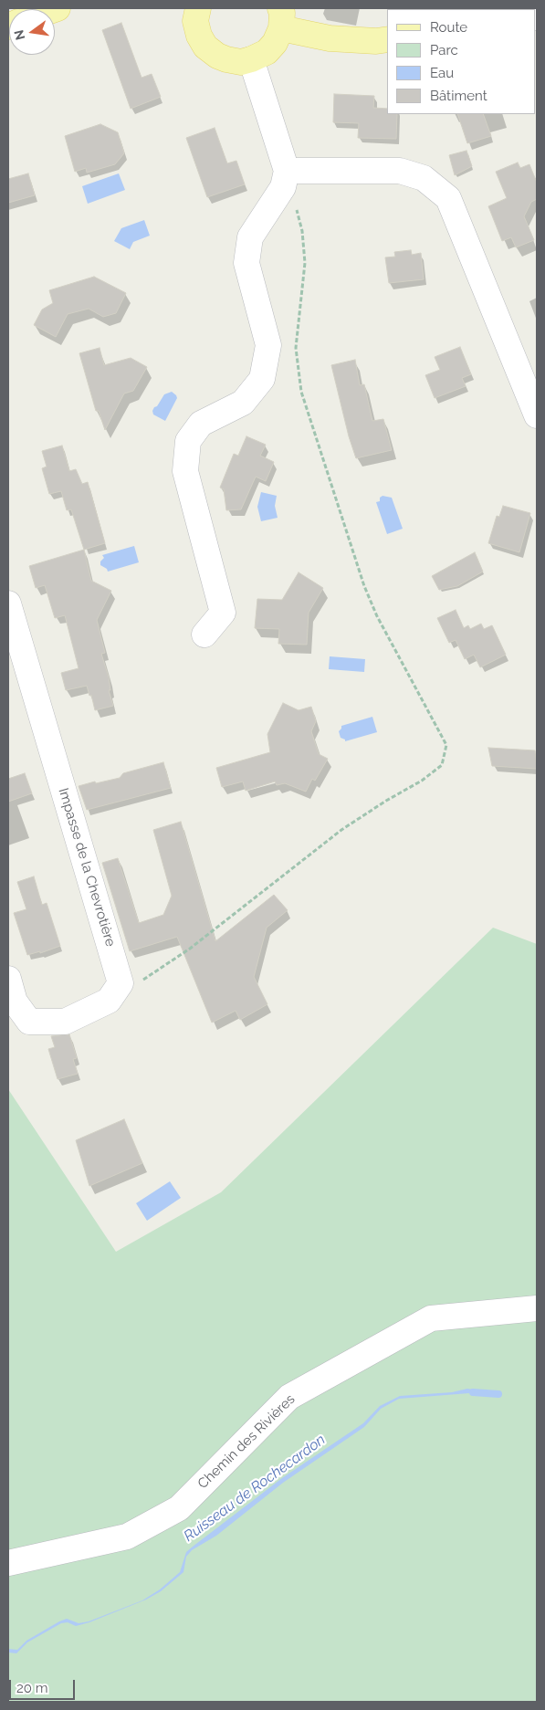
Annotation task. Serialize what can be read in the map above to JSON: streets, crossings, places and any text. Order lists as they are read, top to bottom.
{
  "streets": {
    "street": ["Impasse de la Chevrotière", "Chemin des Rivières"]
  },
  "water": ["Ruisseau de Rochecardon"],
  "legend": [
    "Route",
    "Parc",
    "Eau",
    "Bâtiment"
  ],
  "scale_bar": "20 m",
  "north": "left"
}
